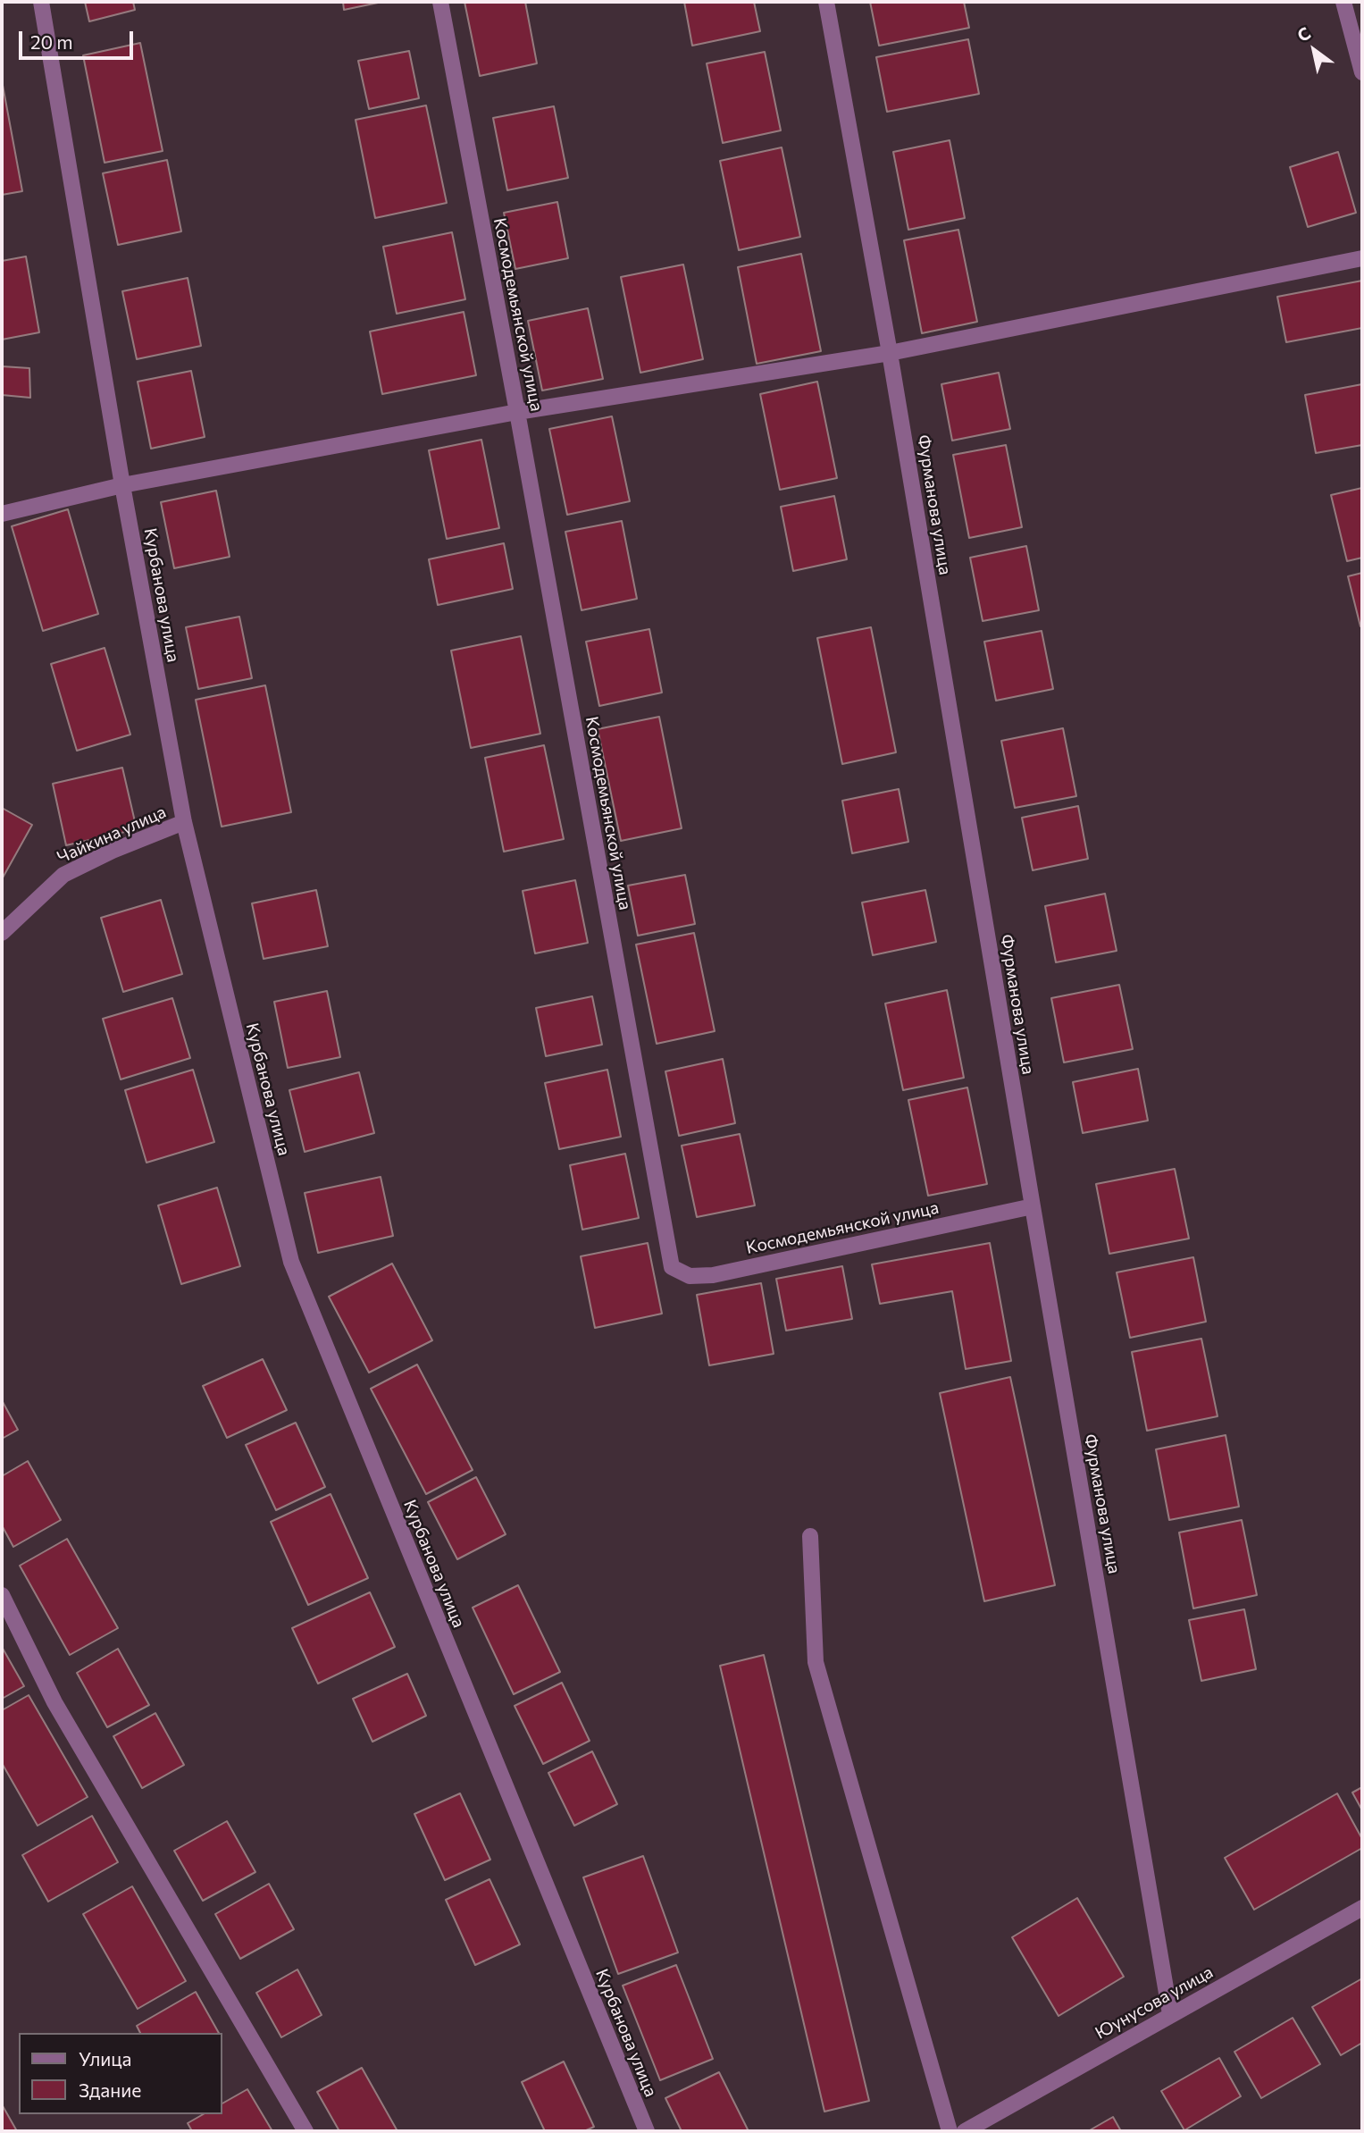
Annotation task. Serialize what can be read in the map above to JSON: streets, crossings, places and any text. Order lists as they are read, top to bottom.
{
  "streets": {
    "street": [
      "Космодемьянской улица",
      "Фурманова улица",
      "Курбанова улица",
      "Чайкина улица",
      "Юунусова улица"
    ]
  },
  "crossings": [
    ["Космодемьянской улица", "Фурманова улица"],
    ["Фурманова улица", "Юунусова улица"],
    ["Курбанова улица", "Чайкина улица"]
  ],
  "legend": ["Улица", "Здание"],
  "scale_bar": "20 m",
  "north": "top left"
}
